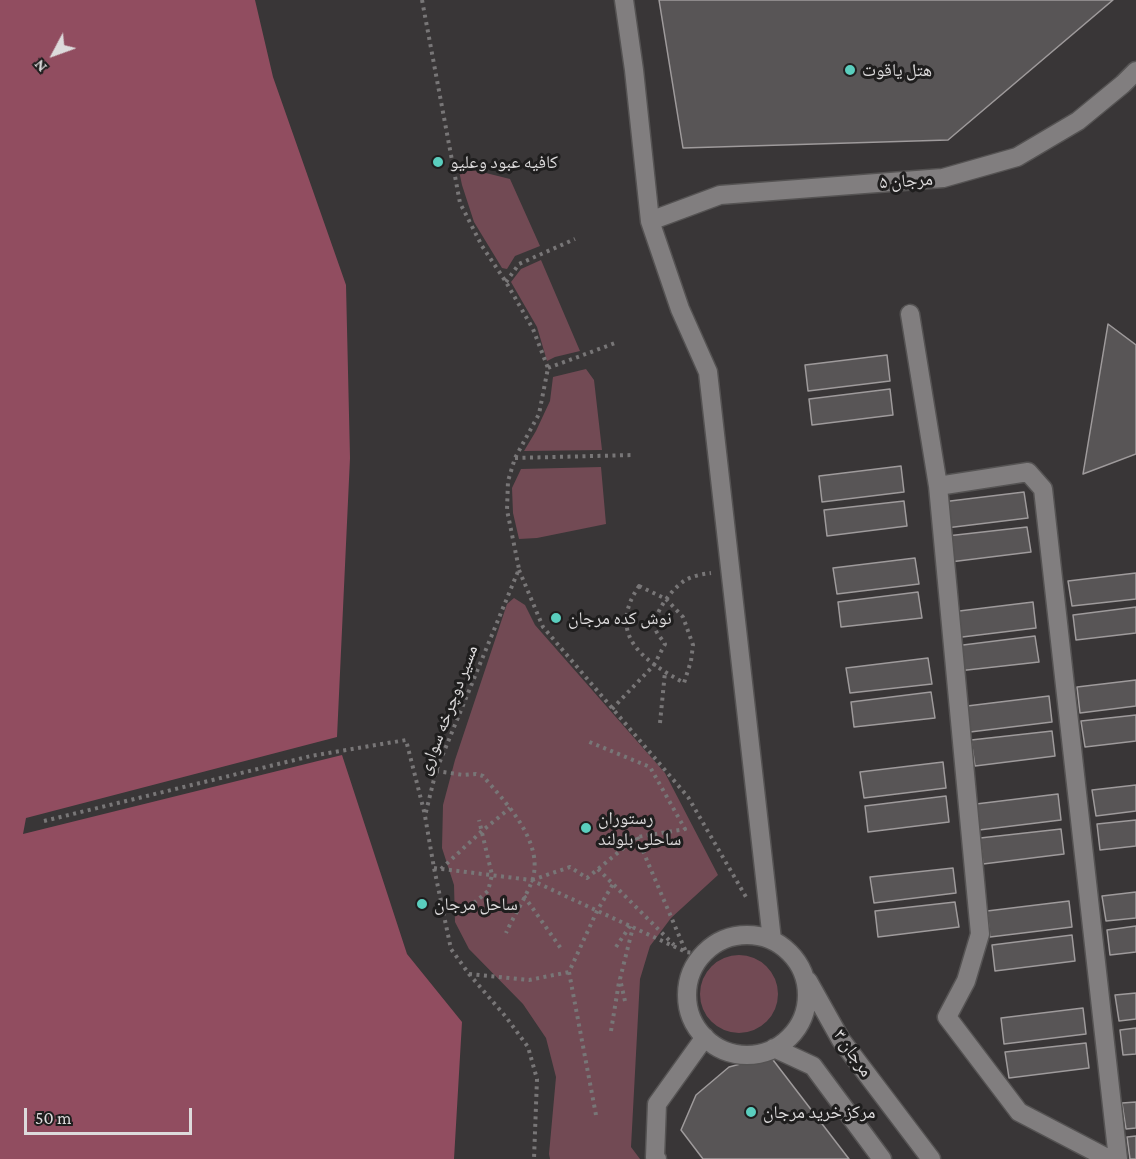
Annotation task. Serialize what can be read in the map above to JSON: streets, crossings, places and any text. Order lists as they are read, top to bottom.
{
  "streets": {
    "street": ["مرجان ۵", "مرجان ۳"],
    "path": ["مسیر دوچرخه سواری"]
  },
  "places": [
    "هتل یاقوت",
    "کافیه عبود وعلیو",
    "نوش کده مرجان",
    "رستوران ساحلی بلولند",
    "ساحل مرجان",
    "مرکز خرید مرجان"
  ],
  "scale_bar": "50 m",
  "north": "bottom left"
}
